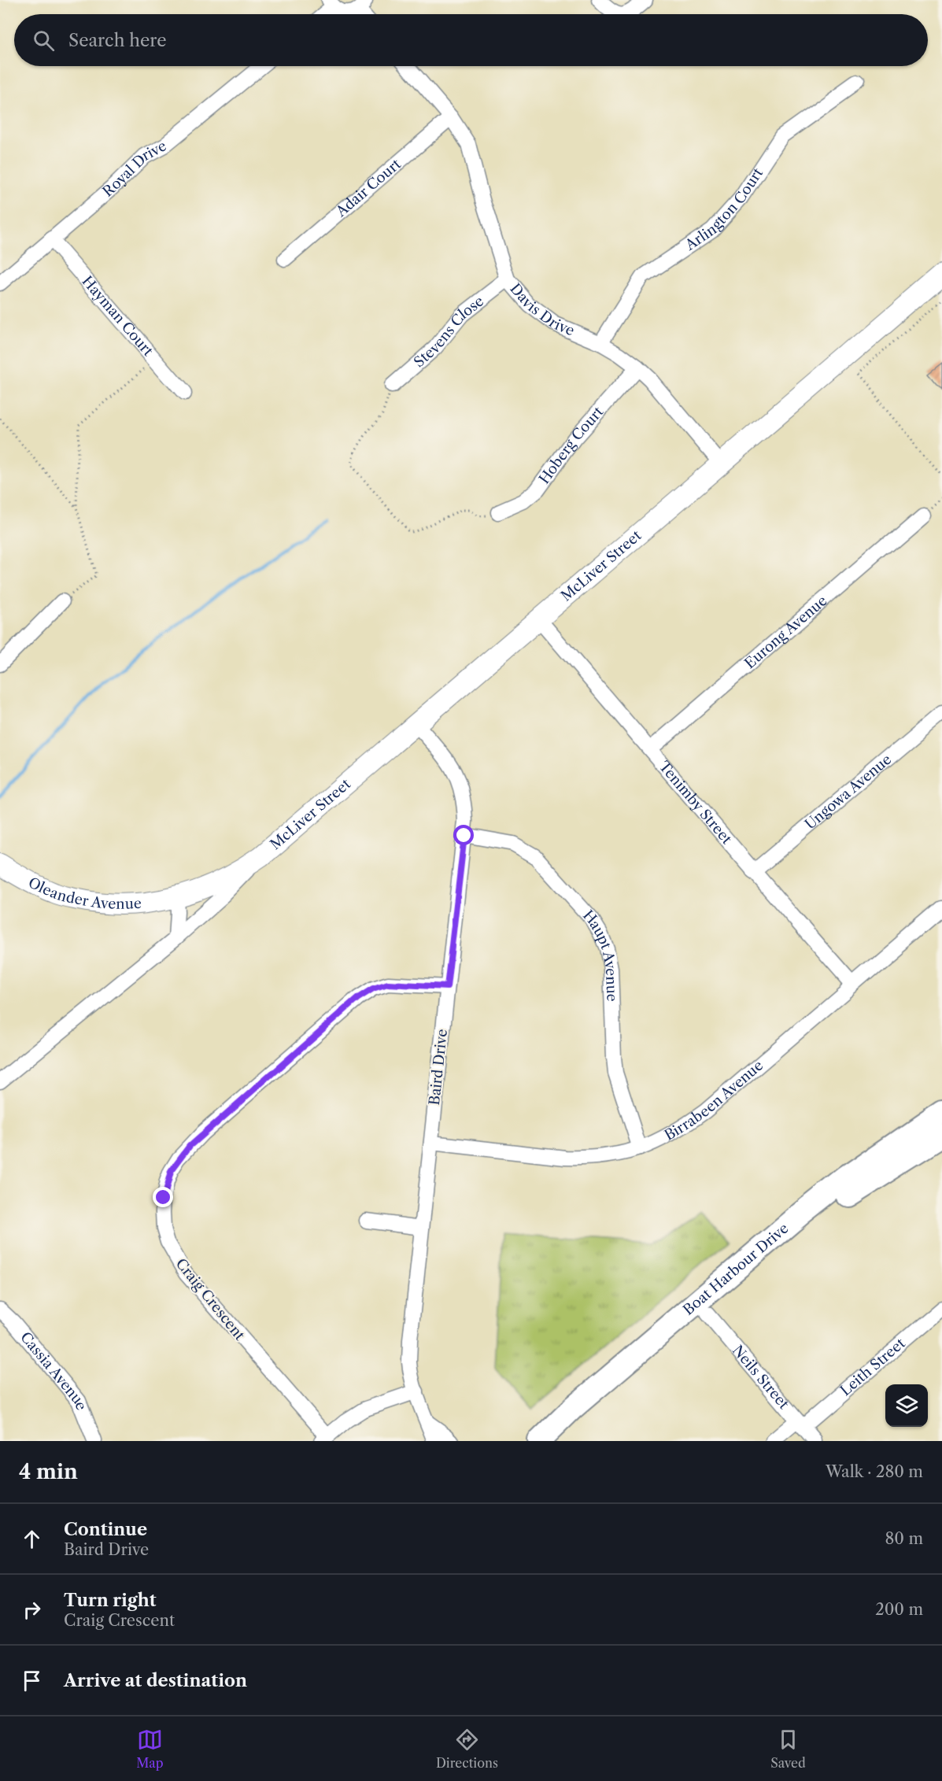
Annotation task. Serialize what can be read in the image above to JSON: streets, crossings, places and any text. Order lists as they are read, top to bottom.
{
  "streets": {
    "main road": ["Boat Harbour Drive"],
    "street": [
      "Royal Drive",
      "Adair Court",
      "Arlington Court",
      "Davis Drive",
      "Hayman Court",
      "Stevens Close",
      "Hoberg Court",
      "McLiver Street",
      "Eurong Avenue",
      "Ungowa Avenue",
      "Tenimby Street",
      "Oleander Avenue",
      "Haupt Avenue",
      "Baird Drive",
      "Birrabeen Avenue",
      "Craig Crescent",
      "Leith Street",
      "Cassia Avenue",
      "Neils Street"
    ]
  },
  "crossings": [
    ["Royal Drive", "Hayman Court"],
    ["Adair Court", "Davis Drive"],
    ["Arlington Court", "Davis Drive"],
    ["Davis Drive", "Stevens Close"],
    ["Davis Drive", "Hoberg Court"],
    ["Davis Drive", "McLiver Street"],
    ["McLiver Street", "Tenimby Street"],
    ["McLiver Street", "Oleander Avenue"],
    ["McLiver Street", "Baird Drive"],
    ["Eurong Avenue", "Tenimby Street"],
    ["Ungowa Avenue", "Tenimby Street"],
    ["Tenimby Street", "Birrabeen Avenue"],
    ["Haupt Avenue", "Baird Drive"],
    ["Haupt Avenue", "Birrabeen Avenue"],
    ["Baird Drive", "Birrabeen Avenue"],
    ["Baird Drive", "Craig Crescent"],
    ["Boat Harbour Drive", "Neils Street"],
    ["Leith Street", "Neils Street"]
  ],
  "page": {
    "search": "Search here",
    "heading": ["4 min", "Walk · 280 m"],
    "list": [
      ["Continue", "Baird Drive", "80 m"],
      ["Turn right", "Craig Crescent", "200 m"],
      "Arrive at destination"
    ],
    "nav": ["Map", "Directions", "Saved"]
  }
}
